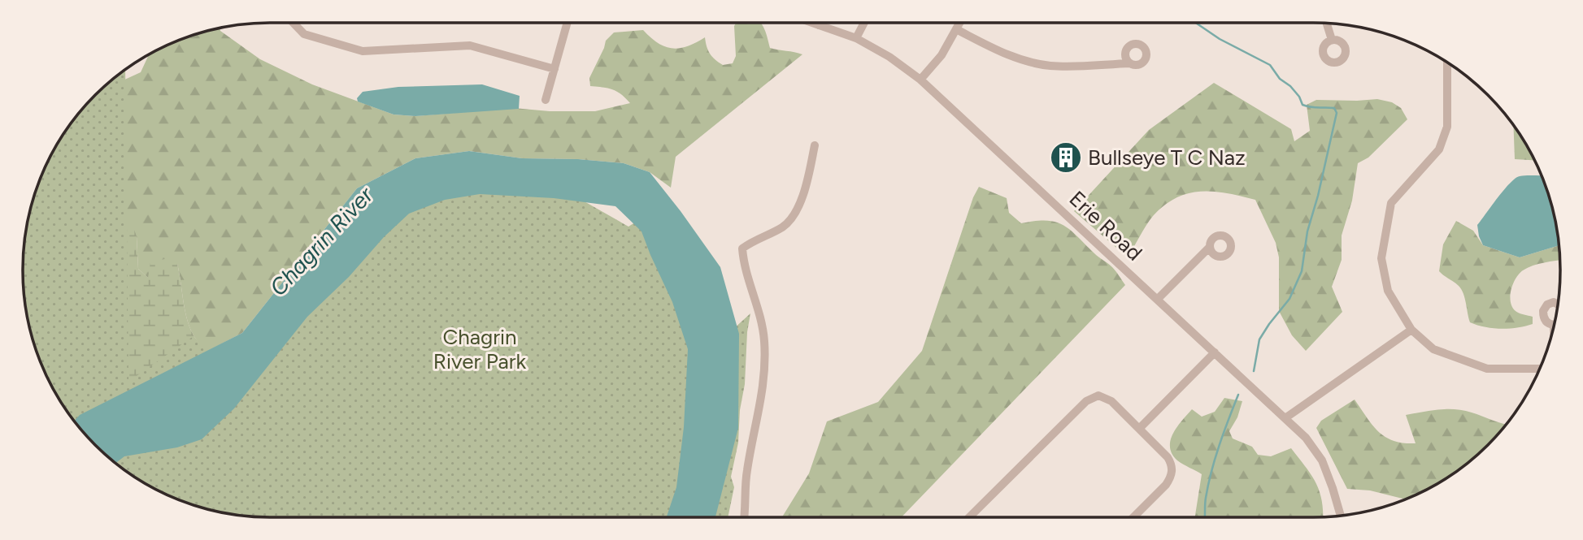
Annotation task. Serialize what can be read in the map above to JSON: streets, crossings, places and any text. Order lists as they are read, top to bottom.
{
  "streets": {
    "street": ["Erie Road"]
  },
  "water": ["Chagrin River"],
  "parks": ["Chagrin River Park"],
  "places": {
    "building": ["Bullseye T C Naz"]
  }
}
